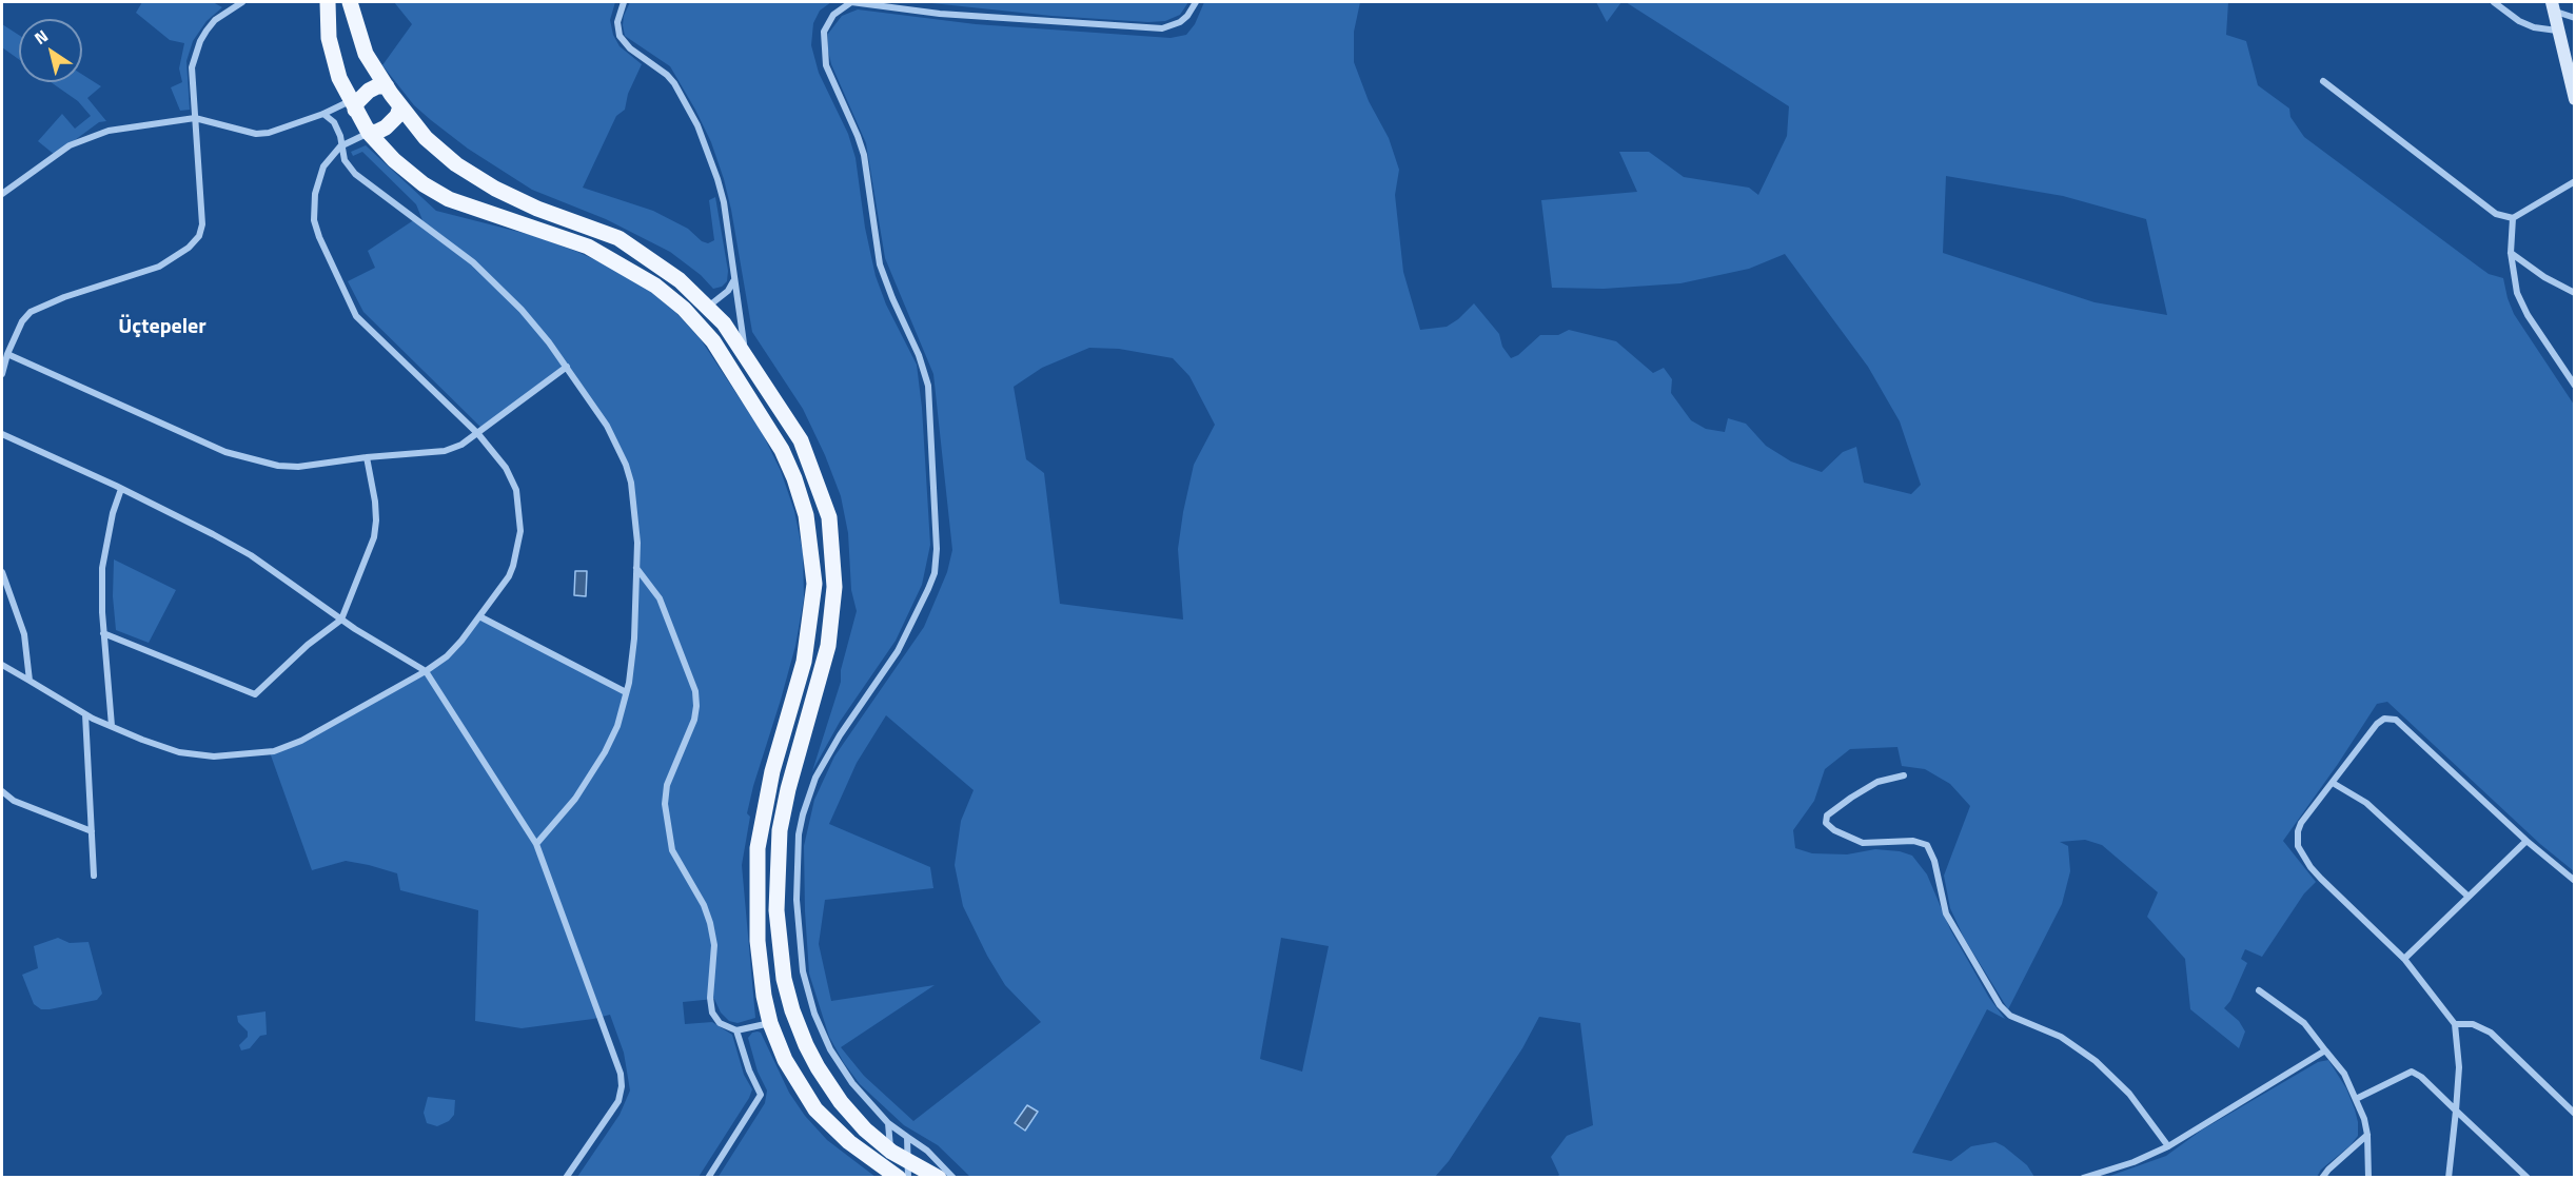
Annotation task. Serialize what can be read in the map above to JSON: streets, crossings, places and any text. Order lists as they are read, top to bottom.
{
  "districts": ["Üçtepeler"],
  "north": "top left"
}
